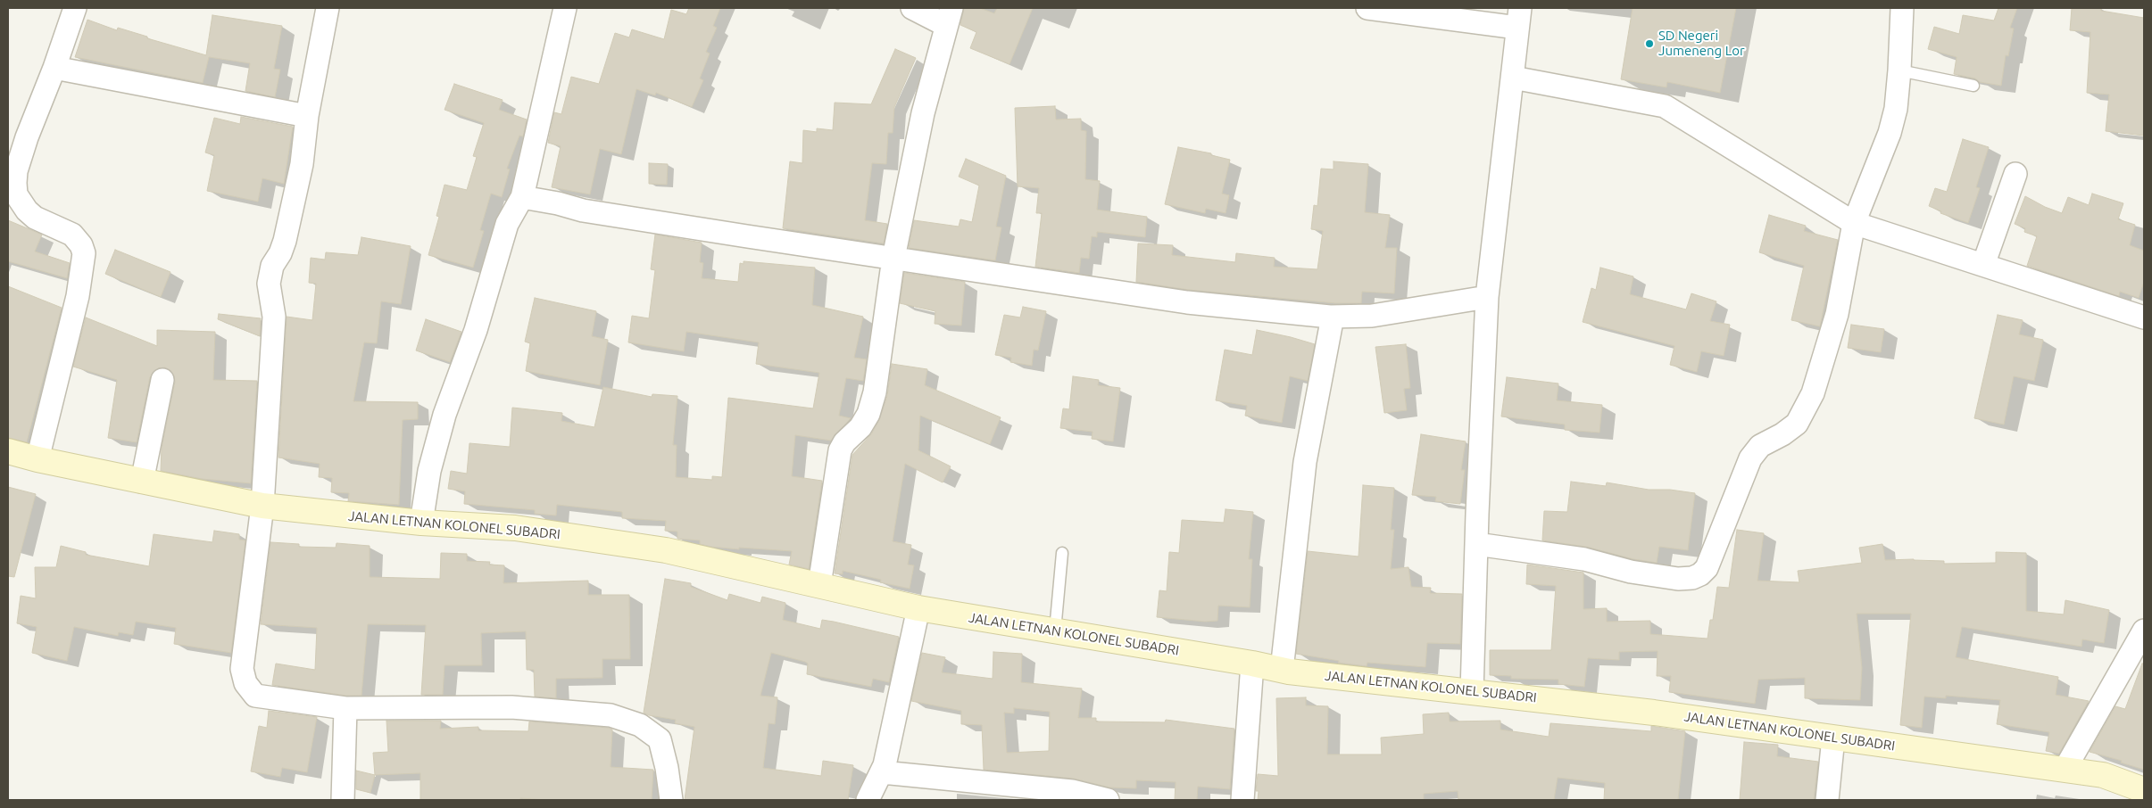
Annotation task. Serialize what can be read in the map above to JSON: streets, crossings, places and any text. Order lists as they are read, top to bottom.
{
  "streets": {
    "main road": ["JALAN LETNAN KOLONEL SUBADRI"]
  },
  "places": ["SD Negeri Jumeneng Lor"]
}
